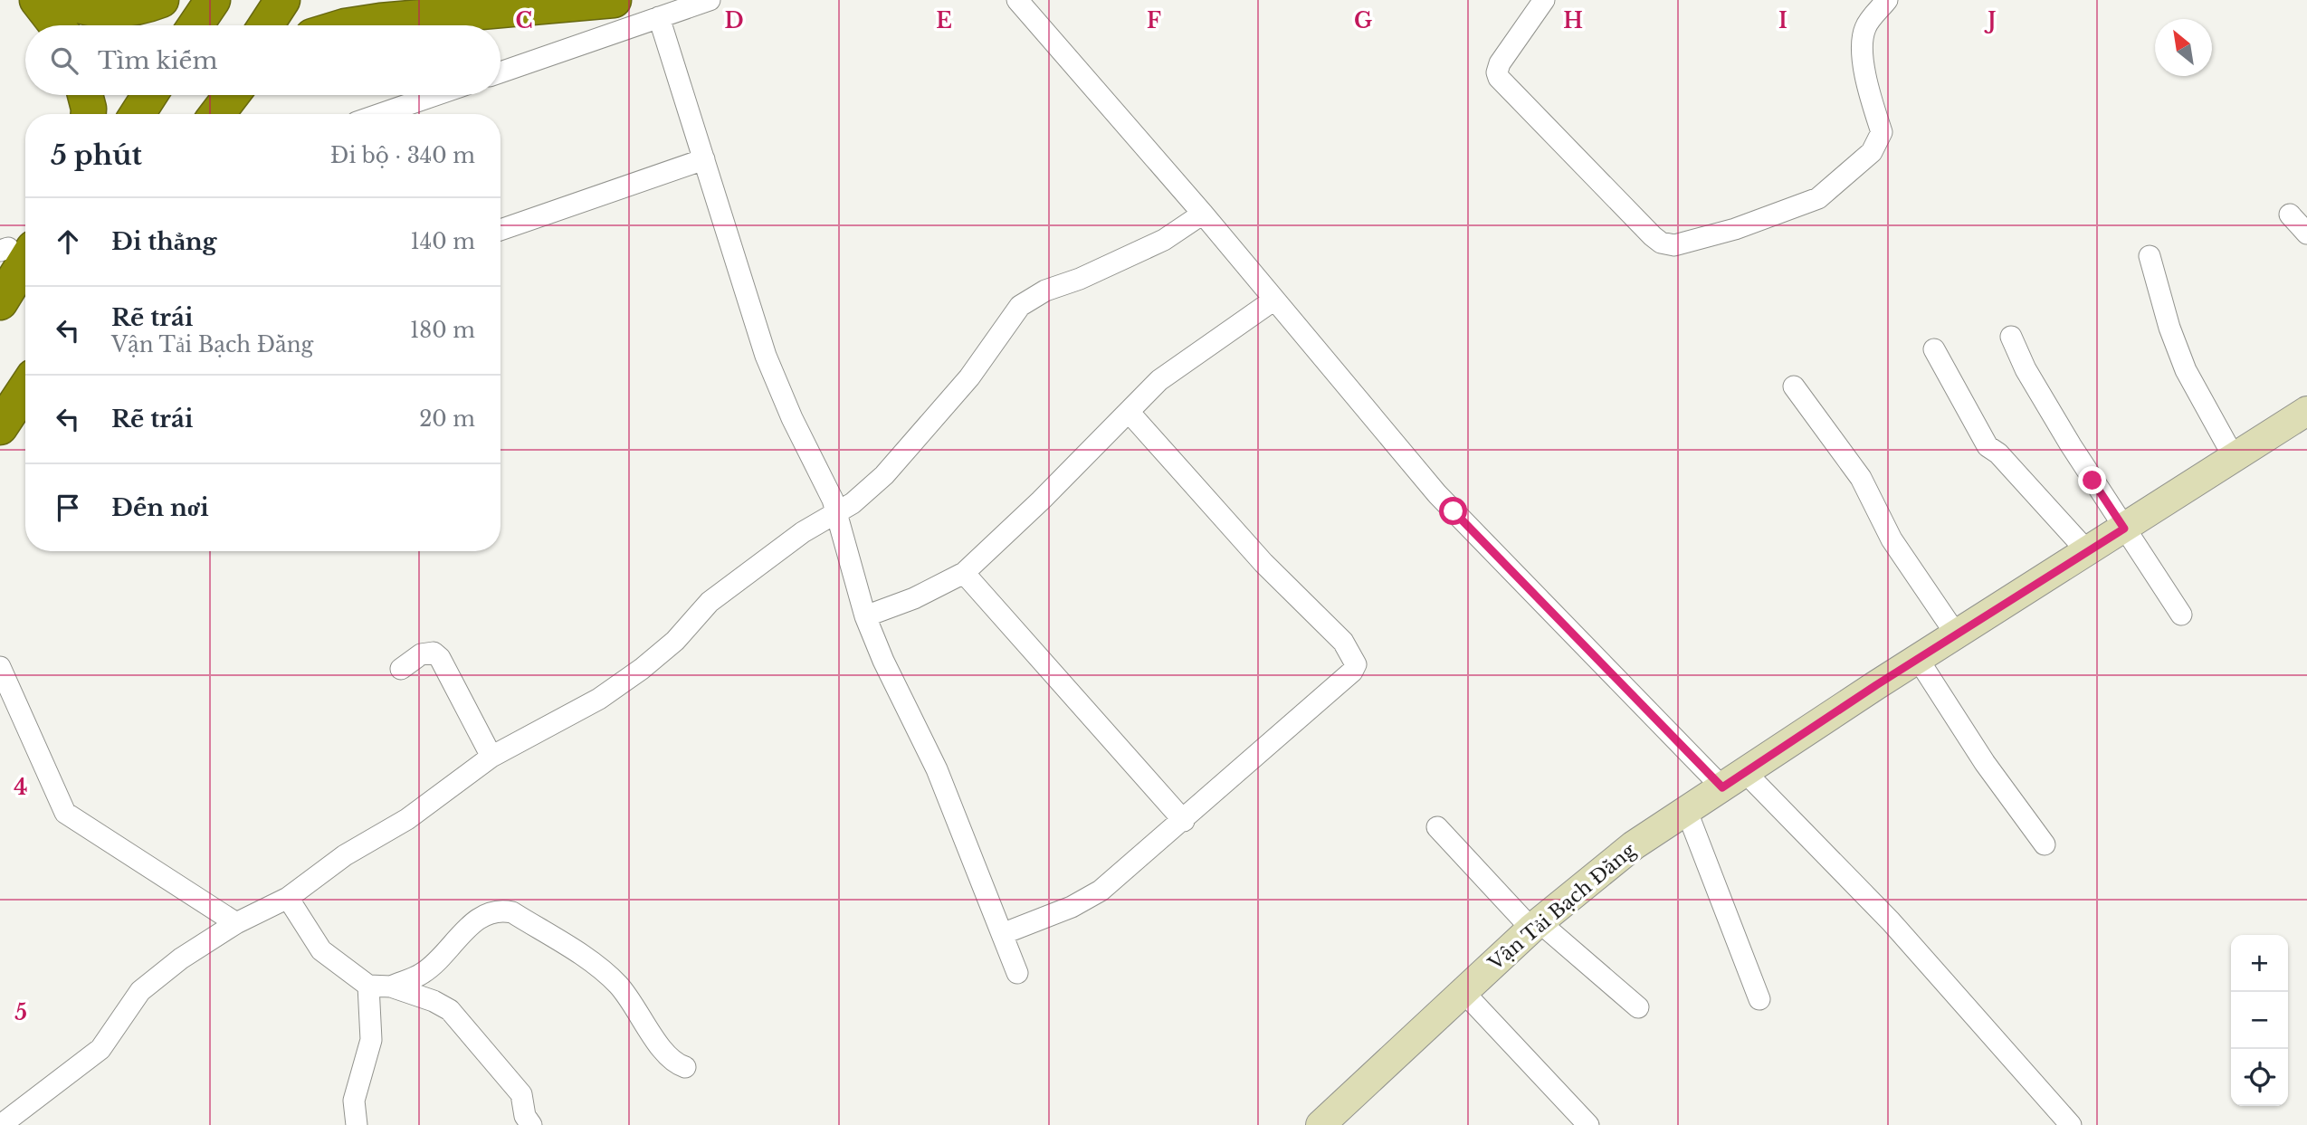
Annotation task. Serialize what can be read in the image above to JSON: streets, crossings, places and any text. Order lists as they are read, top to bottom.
{
  "streets": {
    "street": ["Vận Tải Bạch Đằng"]
  },
  "north": "top left",
  "page": {
    "search": "Tìm kiếm",
    "heading": ["5 phút", "Đi bộ · 340 m"],
    "list": [
      ["Đi thẳng", "140 m"],
      ["Rẽ trái", "Vận Tải Bạch Đằng", "180 m"],
      ["Rẽ trái", "20 m"],
      "Đến nơi"
    ],
    "map_buttons": ["+", "−"]
  },
  "grid": {
    "columns": [
      "C",
      "D",
      "E",
      "F",
      "G",
      "H",
      "I",
      "J"
    ],
    "rows": ["4", "5"]
  }
}
